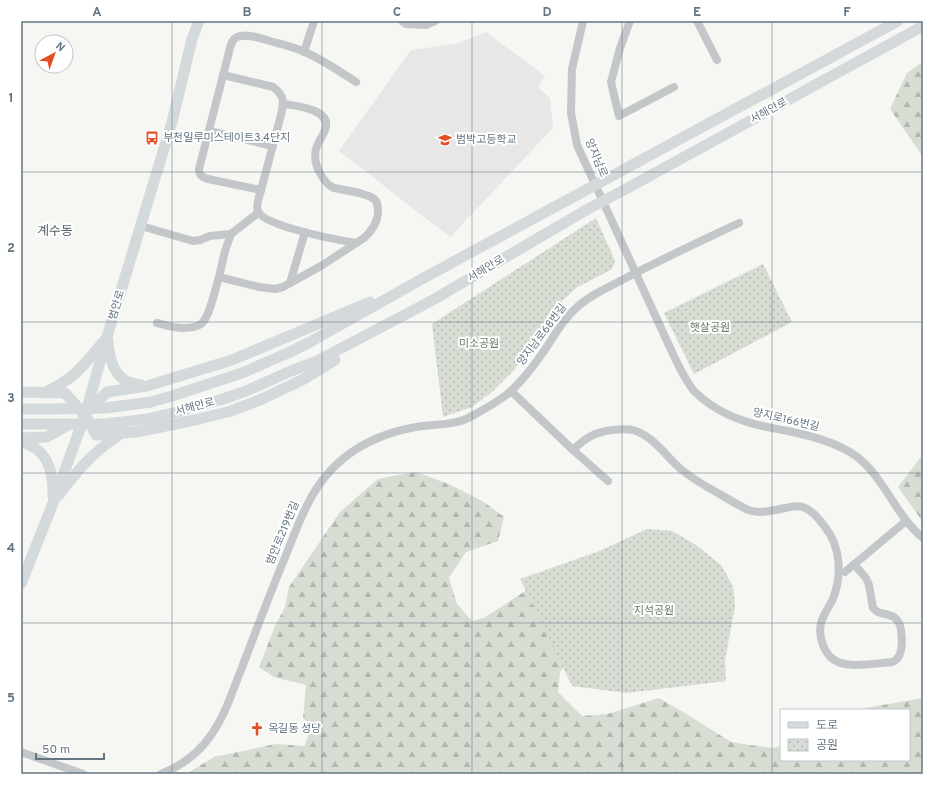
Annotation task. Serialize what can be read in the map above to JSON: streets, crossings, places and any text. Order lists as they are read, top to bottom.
{
  "streets": {
    "main road": ["서해안로", "범안로"],
    "street": [
      "양지남로",
      "양지남로68번길",
      "양지로166번길",
      "범안로219번길"
    ]
  },
  "crossings": [
    ["양지남로", "양지남로68번길"],
    ["양지남로", "양지로166번길"],
    ["양지남로68번길", "양지로166번길"],
    ["양지남로68번길", "범안로219번길"]
  ],
  "districts": ["계수동"],
  "parks": ["햇살공원", "미소공원", "지석공원"],
  "places": {
    "bus stop": ["부천일루미스테이트3.4단지"],
    "school or university": ["범박고등학교"],
    "church": ["옥길동 성당"]
  },
  "legend": ["도로", "공원"],
  "scale_bar": "50 m",
  "north": "top right",
  "grid": {
    "columns": [
      "A",
      "B",
      "C",
      "D",
      "E",
      "F"
    ],
    "rows": [
      "1",
      "2",
      "3",
      "4",
      "5"
    ]
  }
}
